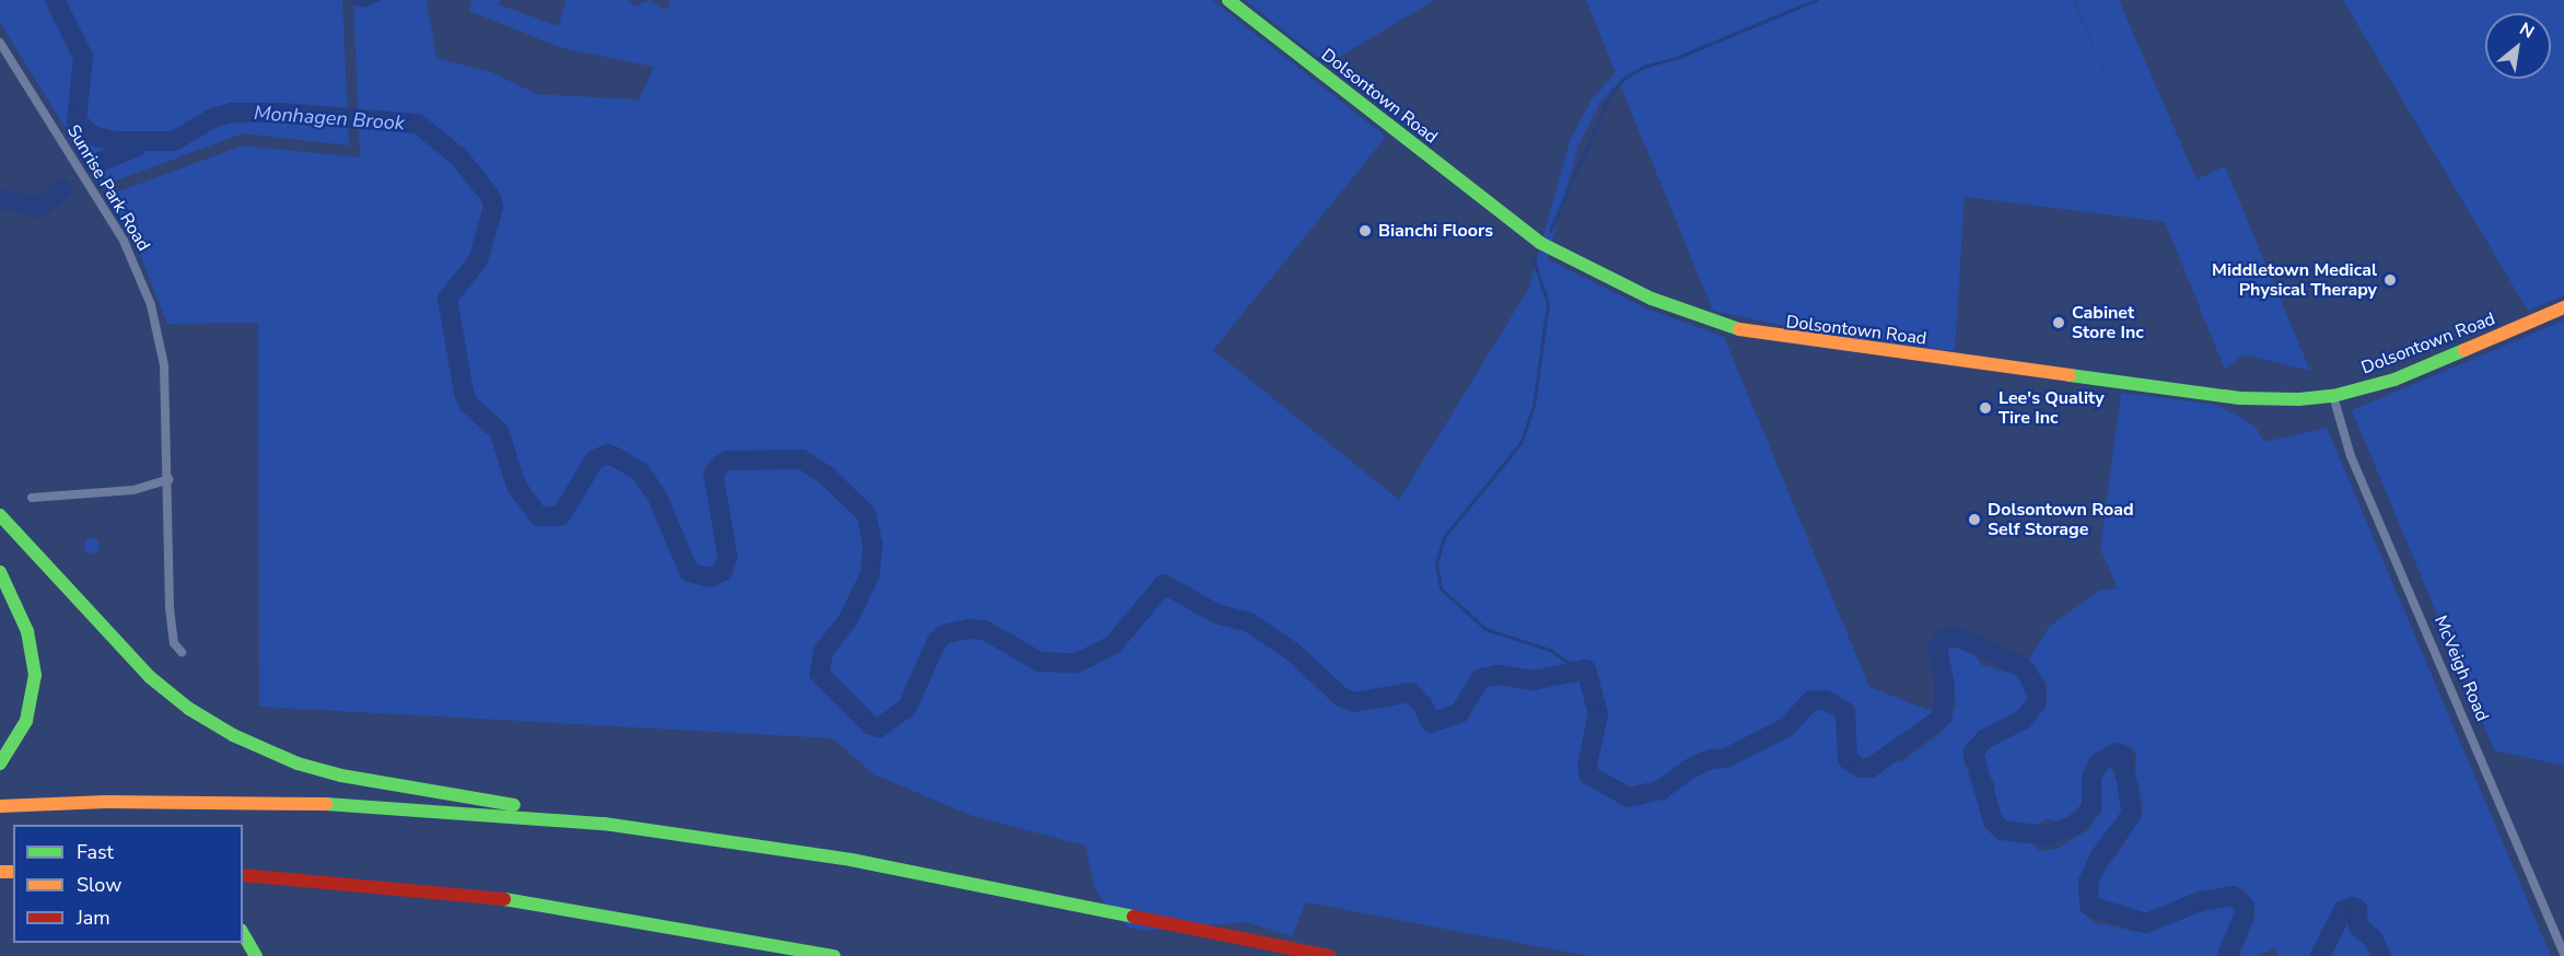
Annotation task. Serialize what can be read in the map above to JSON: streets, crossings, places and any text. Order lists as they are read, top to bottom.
{
  "streets": {
    "main road": ["Dolsontown Road"],
    "street": ["Sunrise Park Road", "McVeigh Road"]
  },
  "crossings": [
    ["Dolsontown Road", "McVeigh Road"]
  ],
  "water": ["Monhagen Brook"],
  "places": [
    "Bianchi Floors",
    "Middletown Medical Physical Therapy",
    "Cabinet Store Inc",
    "Lee's Quality Tire Inc",
    "Dolsontown Road Self Storage"
  ],
  "legend": ["Fast", "Slow", "Jam"],
  "north": "top right"
}
